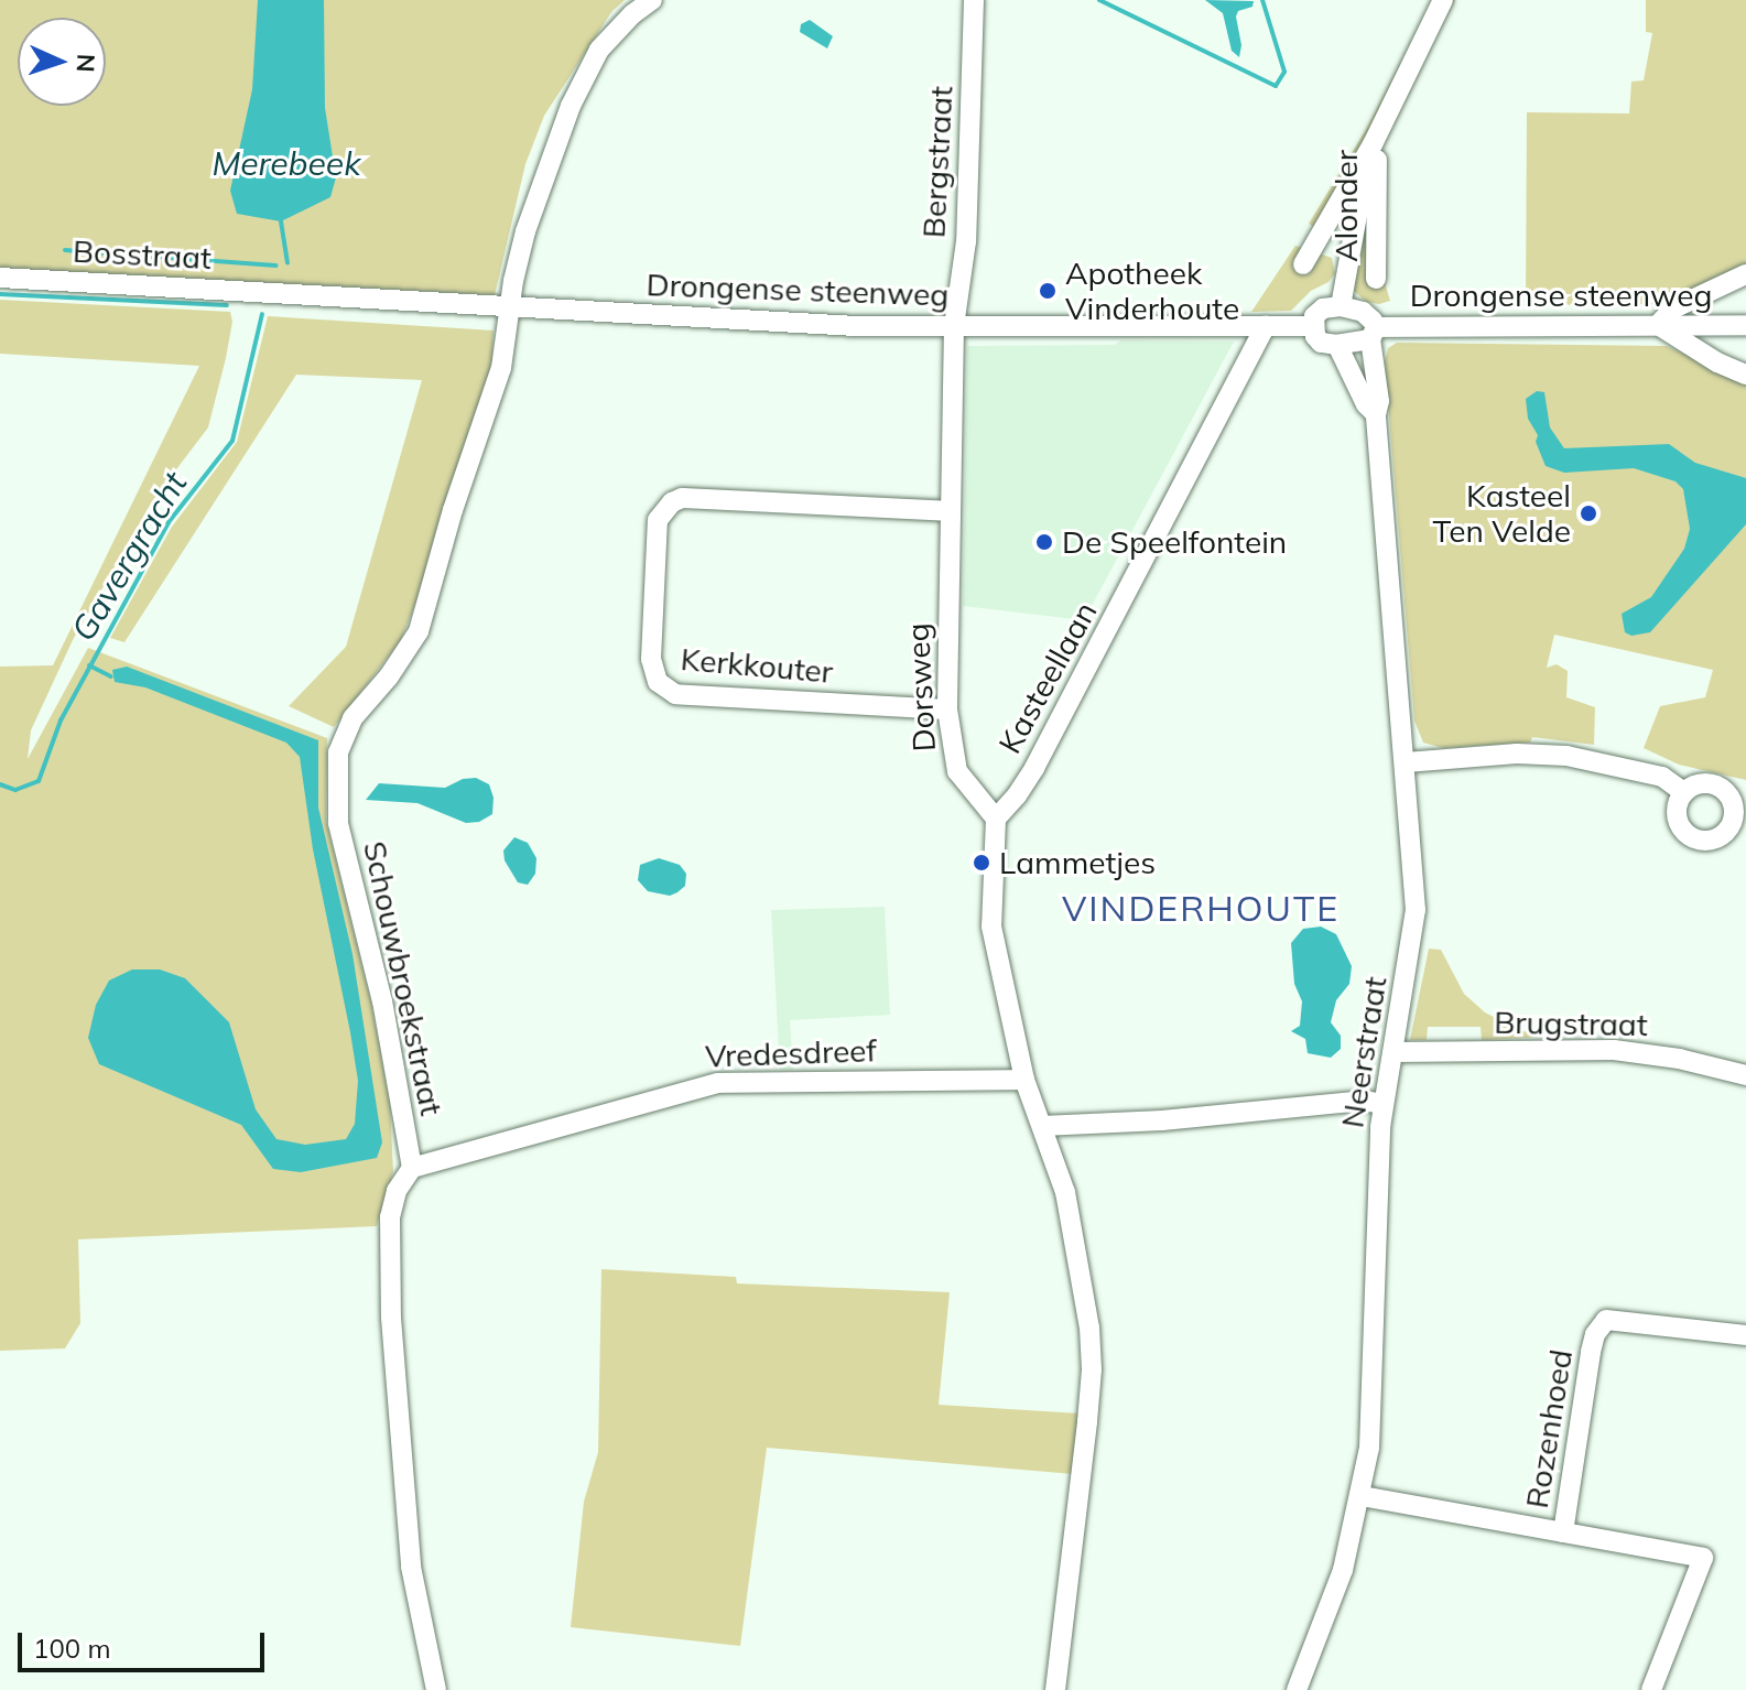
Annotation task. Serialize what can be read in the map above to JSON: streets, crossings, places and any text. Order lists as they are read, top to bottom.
{
  "streets": {
    "street": [
      "Bergstraat",
      "Alonder",
      "Bosstraat",
      "Drongense steenweg",
      "Kerkkouter",
      "Kasteellaan",
      "Dorsweg",
      "Schouwbroekstraat",
      "Brugstraat",
      "Neerstraat",
      "Vredesdreef",
      "Rozenhoed"
    ]
  },
  "crossings": [
    ["Bergstraat", "Drongense steenweg"],
    ["Bergstraat", "Dorsweg"],
    ["Bosstraat", "Drongense steenweg"],
    ["Drongense steenweg", "Kasteellaan"],
    ["Drongense steenweg", "Dorsweg"],
    ["Drongense steenweg", "Schouwbroekstraat"],
    ["Drongense steenweg", "Neerstraat"],
    ["Kerkkouter", "Dorsweg"],
    ["Kasteellaan", "Dorsweg"],
    ["Schouwbroekstraat", "Vredesdreef"],
    ["Brugstraat", "Neerstraat"],
    ["Neerstraat", "Rozenhoed"]
  ],
  "districts": ["VINDERHOUTE"],
  "water": ["Merebeek", "Gavergracht"],
  "places": [
    "Apotheek Vinderhoute",
    "Kasteel Ten Velde",
    "De Speelfontein",
    "Lammetjes"
  ],
  "scale_bar": "100 m",
  "north": "right"
}
